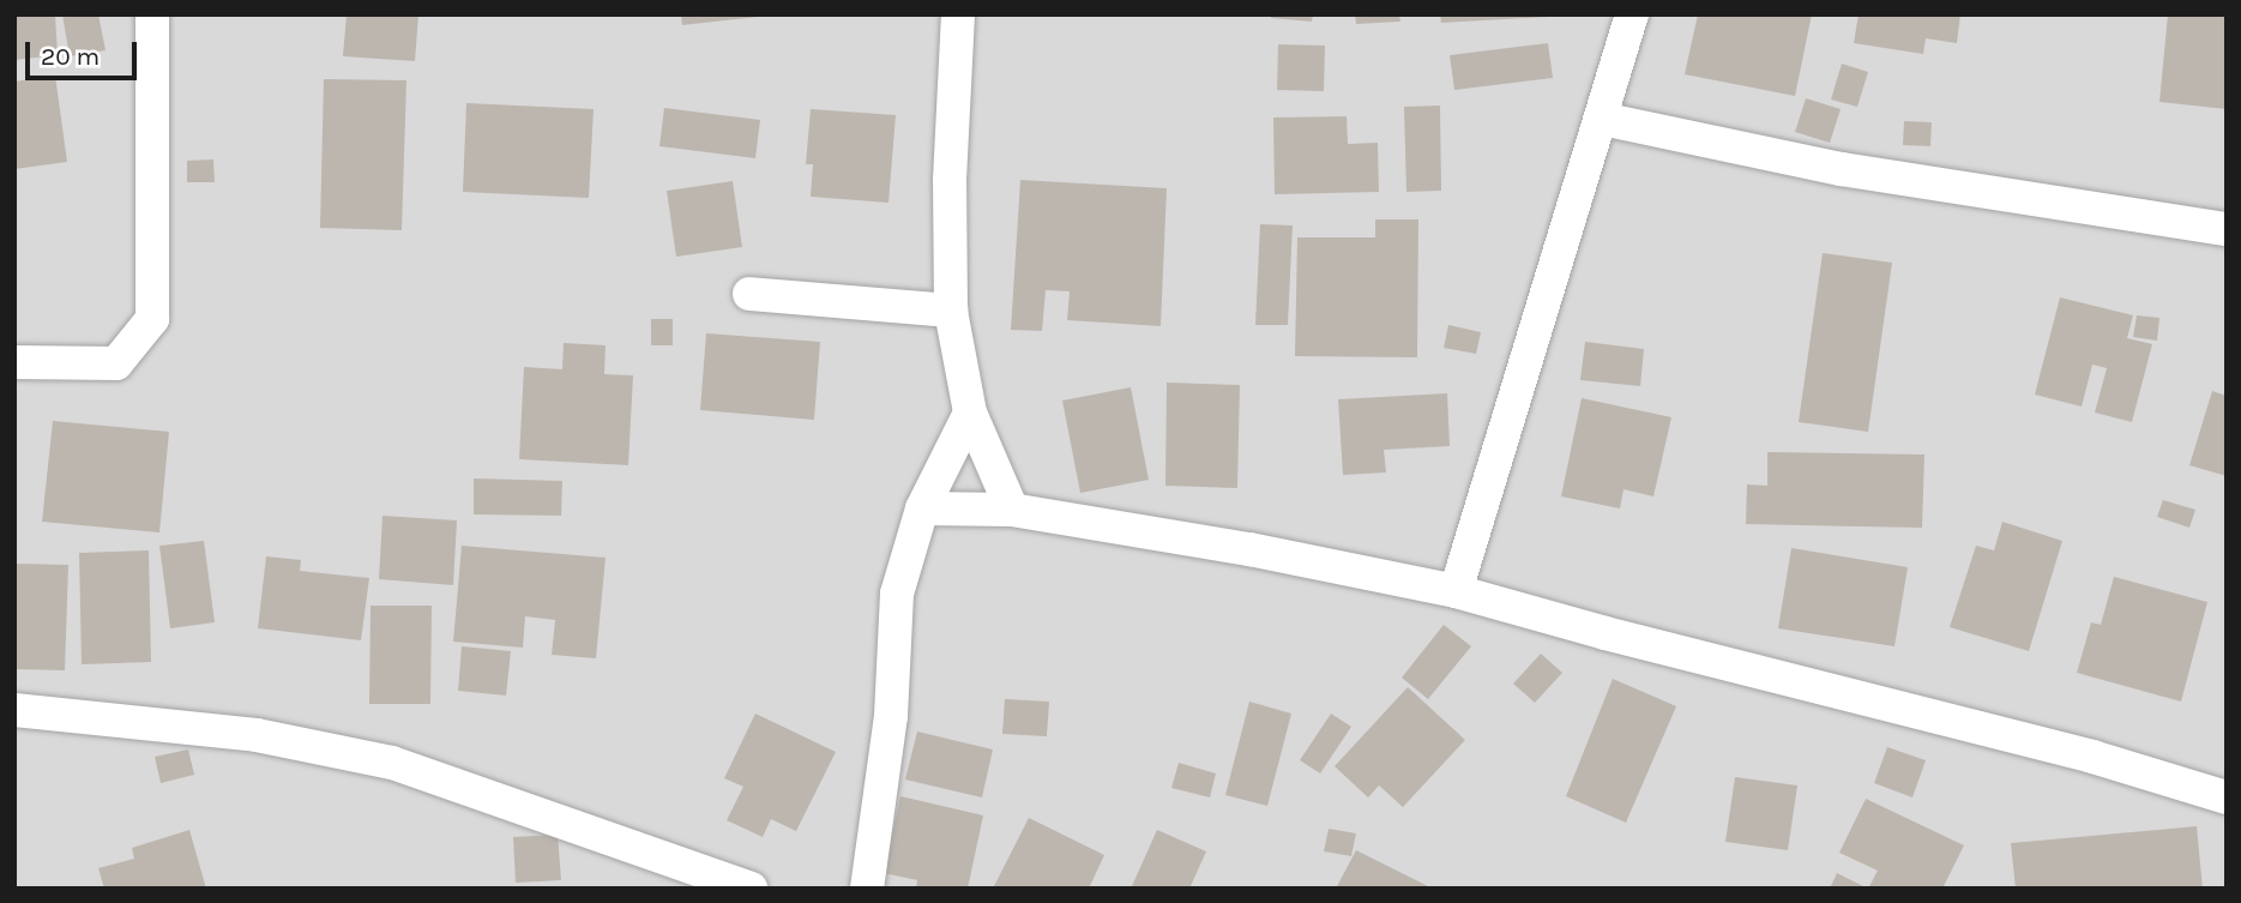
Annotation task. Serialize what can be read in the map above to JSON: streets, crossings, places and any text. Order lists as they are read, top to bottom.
{
  "scale_bar": "20 m"
}
